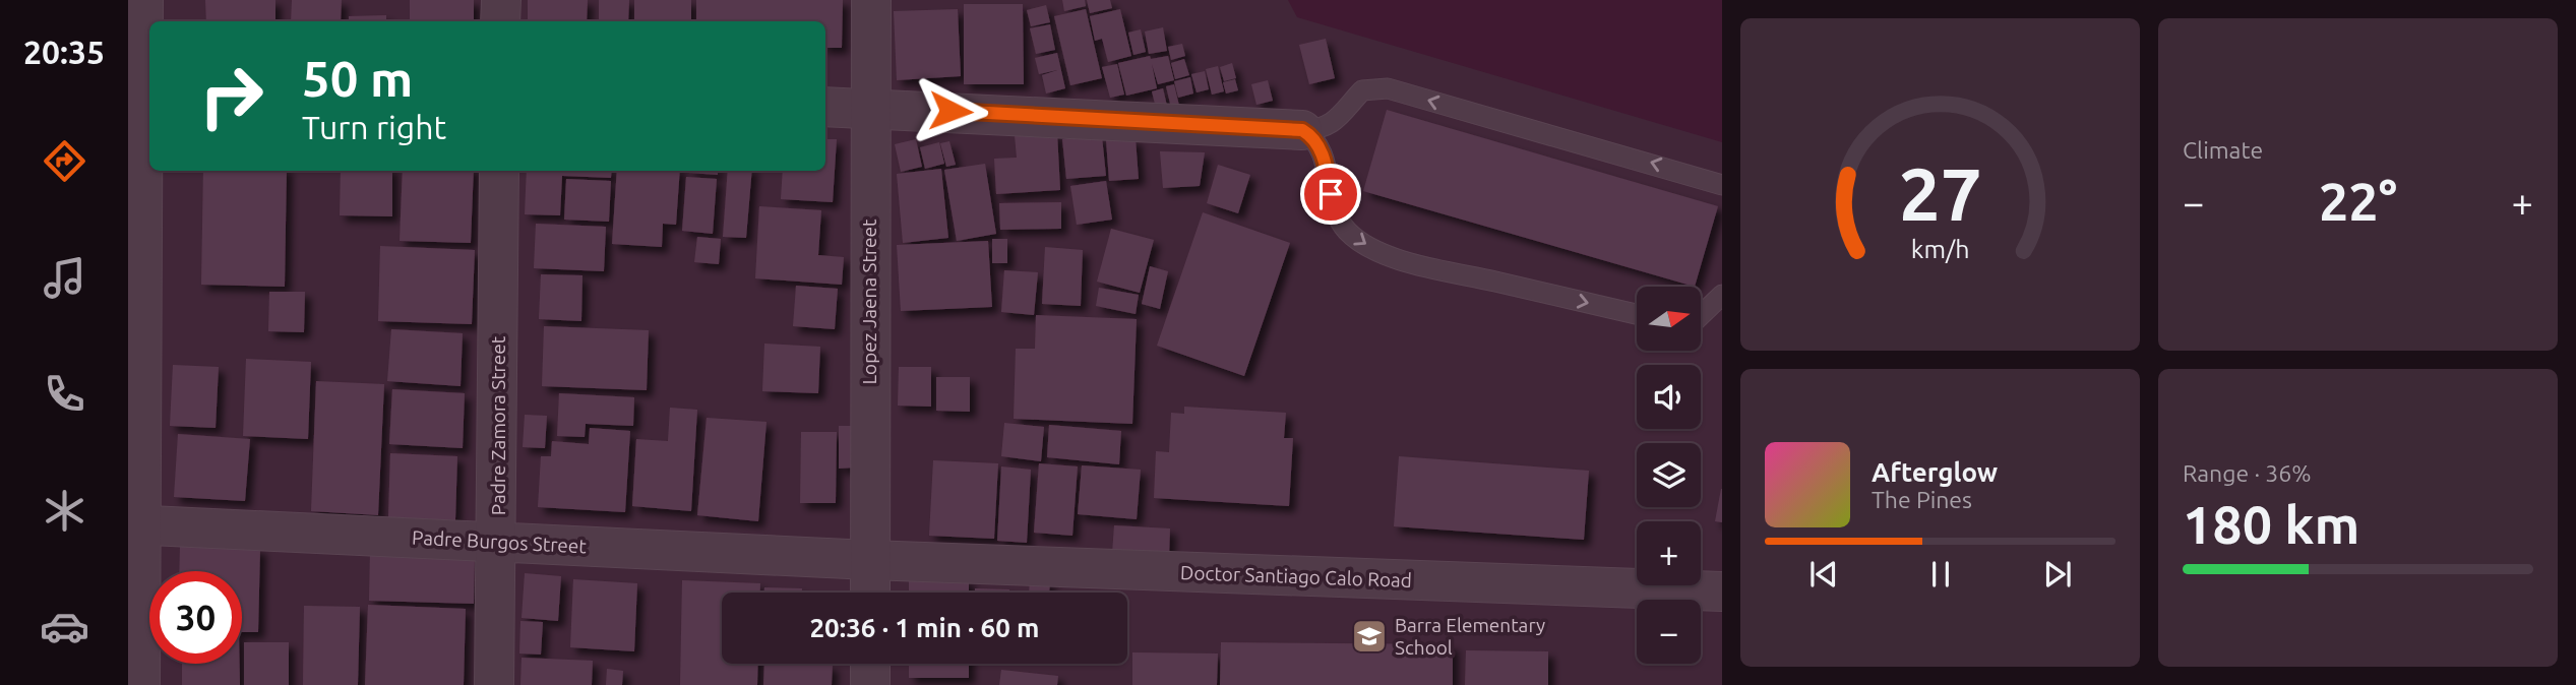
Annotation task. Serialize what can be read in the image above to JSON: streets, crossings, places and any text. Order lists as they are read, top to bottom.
{
  "streets": {
    "street": [
      "Lopez Jaena Street",
      "Padre Zamora Street",
      "Padre Burgos Street",
      "Doctor Santiago Calo Road"
    ]
  },
  "crossings": [
    ["Lopez Jaena Street", "Padre Burgos Street"],
    ["Lopez Jaena Street", "Doctor Santiago Calo Road"],
    ["Padre Zamora Street", "Padre Burgos Street"],
    ["Padre Burgos Street", "Doctor Santiago Calo Road"]
  ],
  "places": {
    "school or university": ["Barra Elementary School"]
  },
  "north": "right",
  "page": {
    "tabs": "20:35",
    "tile": [
      "Climate",
      ["Range · 36%", "180 km"]
    ],
    "turn": ["50 m", "Turn right"],
    "heat": ["−", "22°", "+"],
    "map_buttons": ["+", "−"],
    "song": ["Afterglow", "The Pines"],
    "limit": "30",
    "trip": "20:36 · 1 min · 60 m",
    "gauge": ["27", "km/h"]
  }
}
